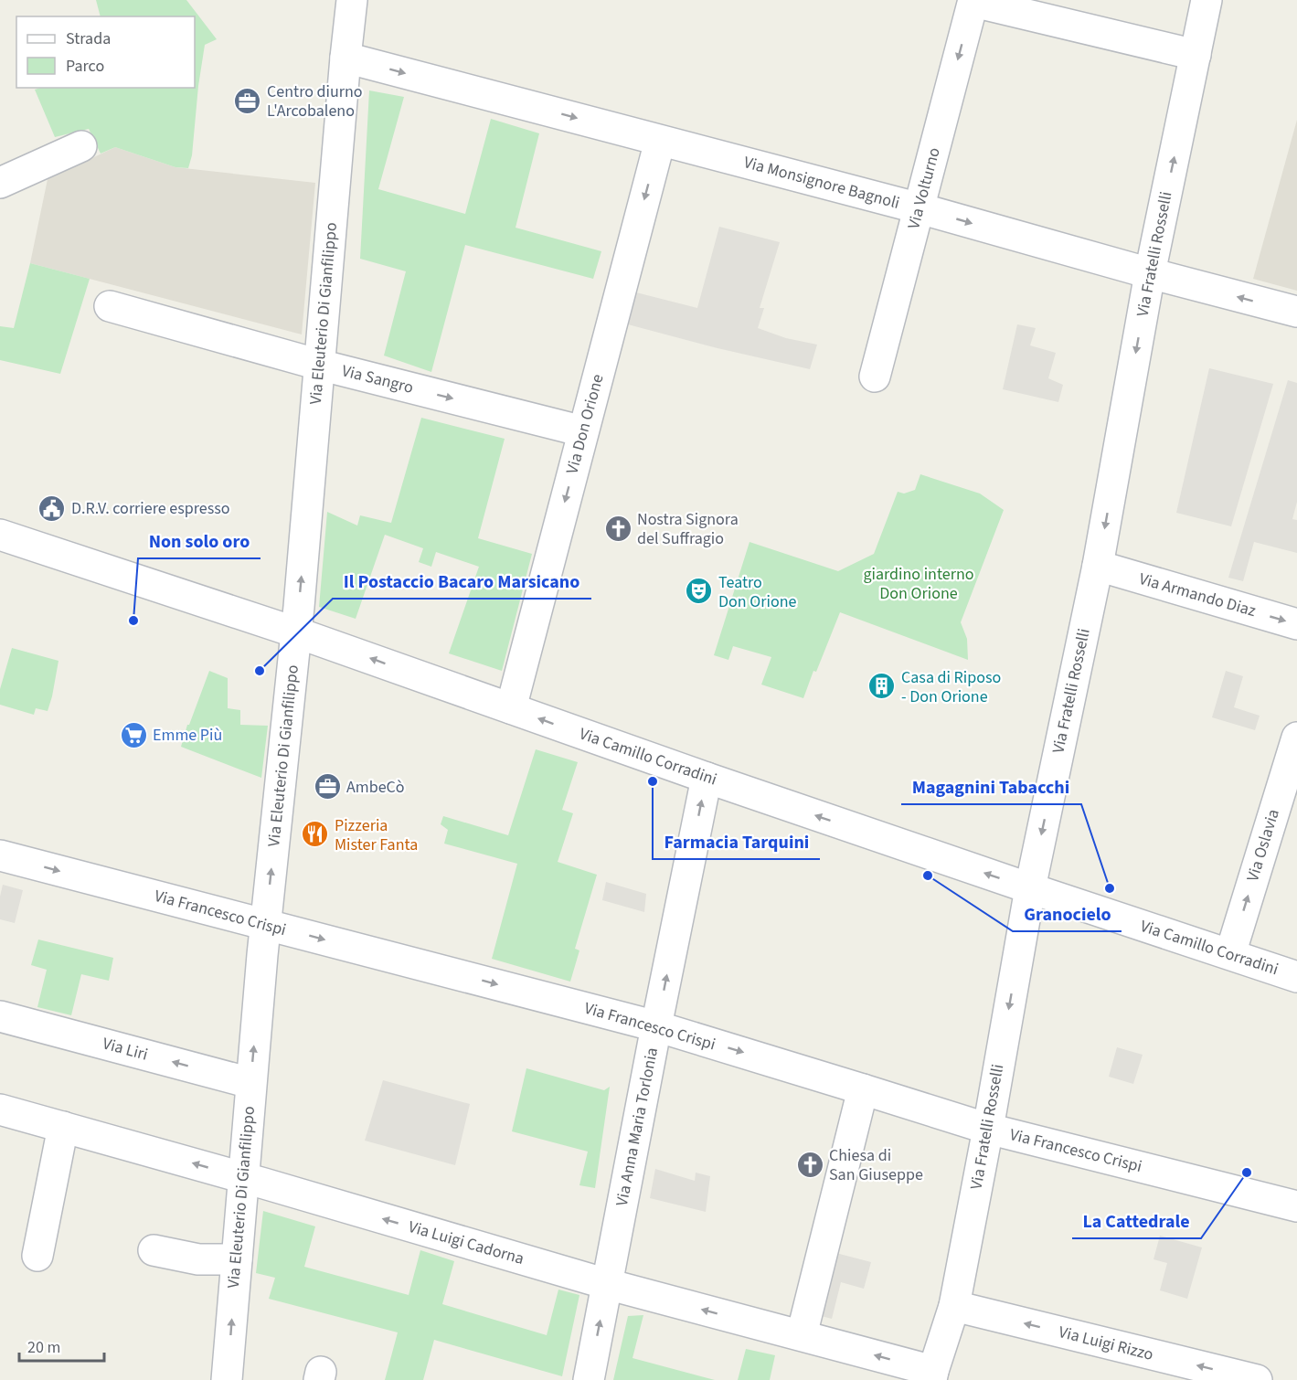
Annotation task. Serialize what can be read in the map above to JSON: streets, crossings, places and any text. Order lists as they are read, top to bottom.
{
  "streets": {
    "street": [
      "Via Monsignore Bagnoli",
      "Via Volturno",
      "Via Fratelli Rosselli",
      "Via Eleuterio Di Gianfilippo",
      "Via Sangro",
      "Via Don Orione",
      "Via Armando Diaz",
      "Via Camillo Corradini",
      "Via Oslavia",
      "Via Francesco Crispi",
      "Via Liri",
      "Via Anna Maria Torlonia",
      "Via Luigi Cadorna",
      "Via Luigi Rizzo"
    ]
  },
  "crossings": [
    ["Via Monsignore Bagnoli", "Via Volturno"],
    ["Via Monsignore Bagnoli", "Via Fratelli Rosselli"],
    ["Via Monsignore Bagnoli", "Via Eleuterio Di Gianfilippo"],
    ["Via Monsignore Bagnoli", "Via Don Orione"],
    ["Via Fratelli Rosselli", "Via Armando Diaz"],
    ["Via Fratelli Rosselli", "Via Camillo Corradini"],
    ["Via Fratelli Rosselli", "Via Francesco Crispi"],
    ["Via Fratelli Rosselli", "Via Luigi Cadorna"],
    ["Via Fratelli Rosselli", "Via Luigi Rizzo"],
    ["Via Eleuterio Di Gianfilippo", "Via Sangro"],
    ["Via Eleuterio Di Gianfilippo", "Via Camillo Corradini"],
    ["Via Eleuterio Di Gianfilippo", "Via Francesco Crispi"],
    ["Via Eleuterio Di Gianfilippo", "Via Liri"],
    ["Via Eleuterio Di Gianfilippo", "Via Luigi Cadorna"],
    ["Via Sangro", "Via Don Orione"],
    ["Via Don Orione", "Via Camillo Corradini"],
    ["Via Camillo Corradini", "Via Oslavia"],
    ["Via Camillo Corradini", "Via Anna Maria Torlonia"],
    ["Via Francesco Crispi", "Via Anna Maria Torlonia"],
    ["Via Anna Maria Torlonia", "Via Luigi Cadorna"]
  ],
  "one_way": [
    "Via Volturno",
    "Via Eleuterio Di Gianfilippo",
    "Via Sangro",
    "Via Don Orione",
    "Via Armando Diaz",
    "Via Camillo Corradini",
    "Via Oslavia",
    "Via Francesco Crispi",
    "Via Liri",
    "Via Anna Maria Torlonia",
    "Via Luigi Cadorna",
    "Via Luigi Rizzo"
  ],
  "parks": ["giardino interno Don Orione"],
  "places": {
    "office": ["Centro diurno L'Arcobaleno", "AmbeCò"],
    "public building": ["D.R.V. corriere espresso"],
    "church": ["Nostra Signora del Suffragio", "Chiesa di San Giuseppe"],
    "theatre": ["Teatro Don Orione"],
    "other": [
      "Non solo oro",
      "Il Postaccio Bacaro Marsicano",
      "Farmacia Tarquini",
      "Granocielo",
      "Magagnini Tabacchi",
      "La Cattedrale"
    ],
    "building": ["Casa di Riposo - Don Orione"],
    "supermarket": ["Emme Più"],
    "restaurant": ["Pizzeria Mister Fanta"]
  },
  "legend": ["Strada", "Parco"],
  "scale_bar": "20 m"
}
